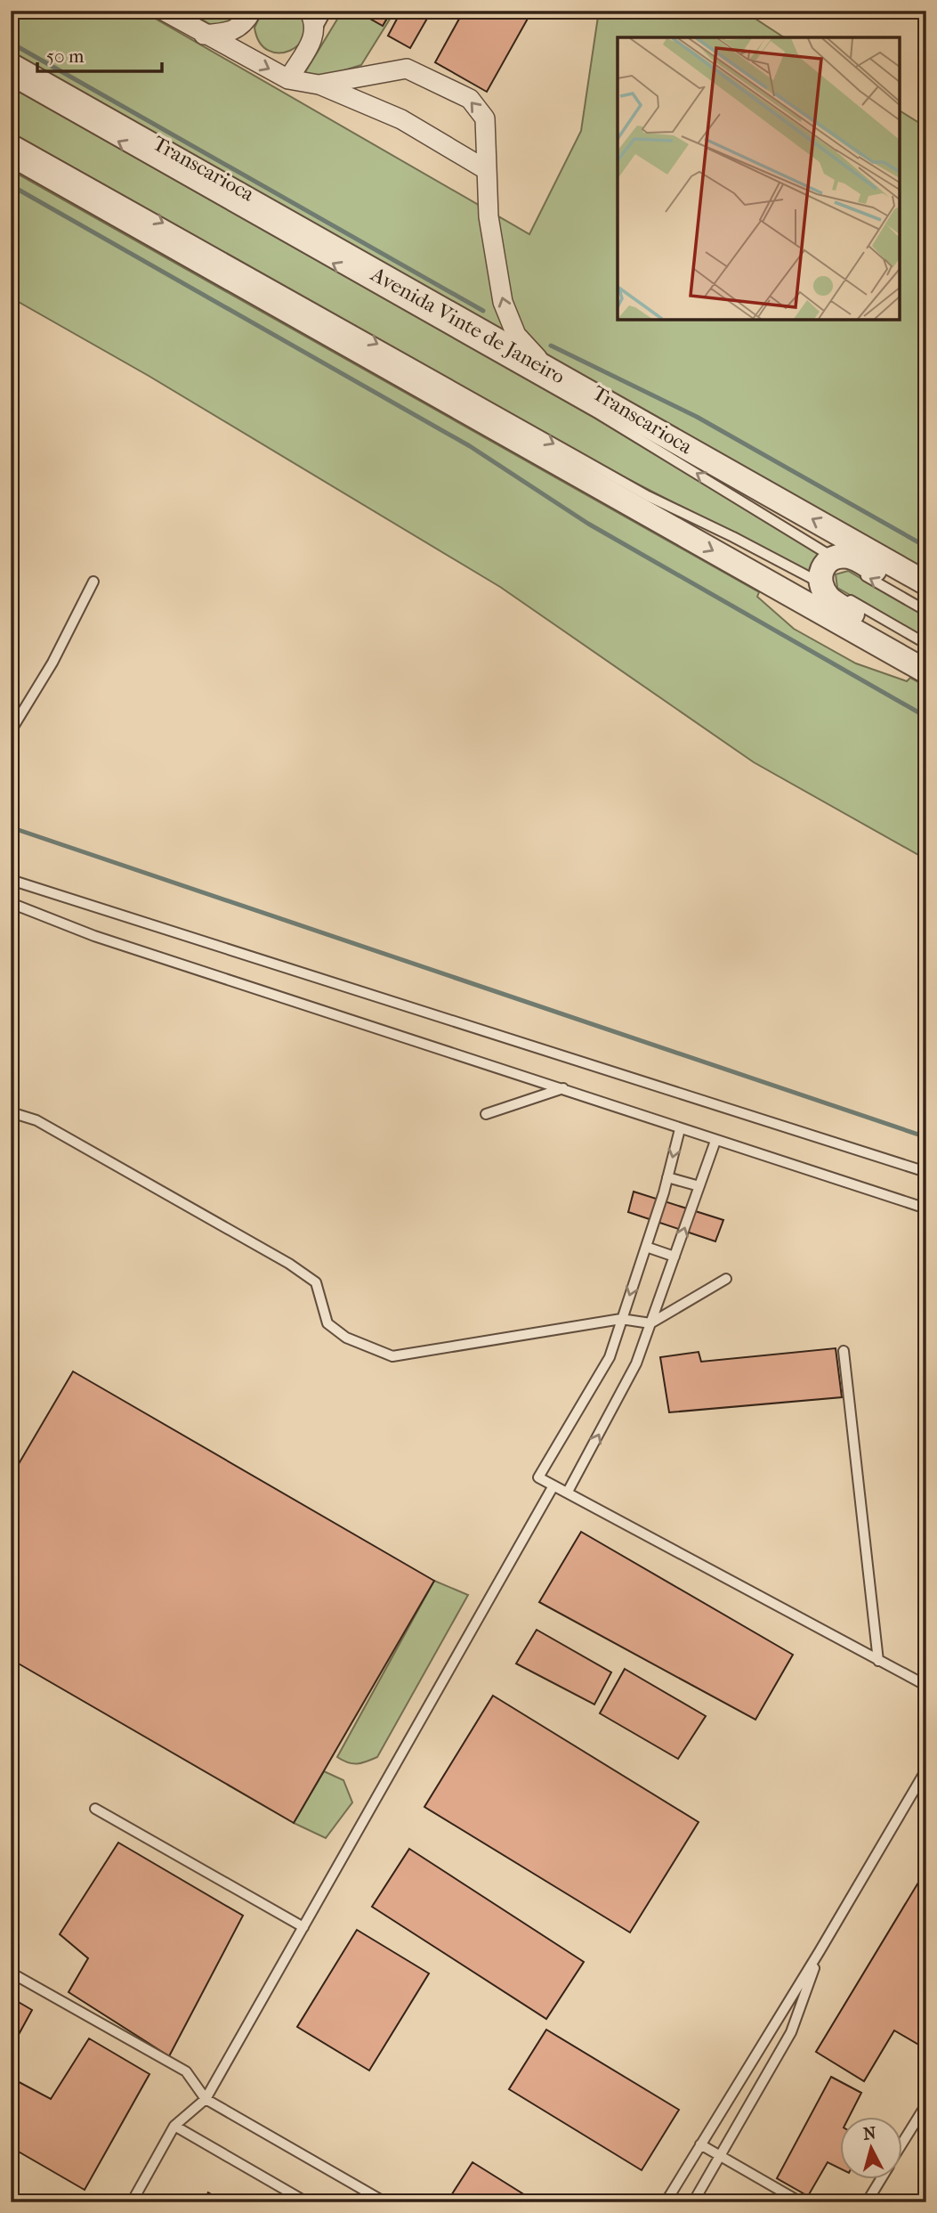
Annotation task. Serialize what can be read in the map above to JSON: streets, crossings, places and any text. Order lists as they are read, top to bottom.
{
  "streets": {
    "street": ["Avenida Vinte de Janeiro"],
    "lane": ["Transcarioca"]
  },
  "scale_bar": "50 m",
  "north": "top"
}
